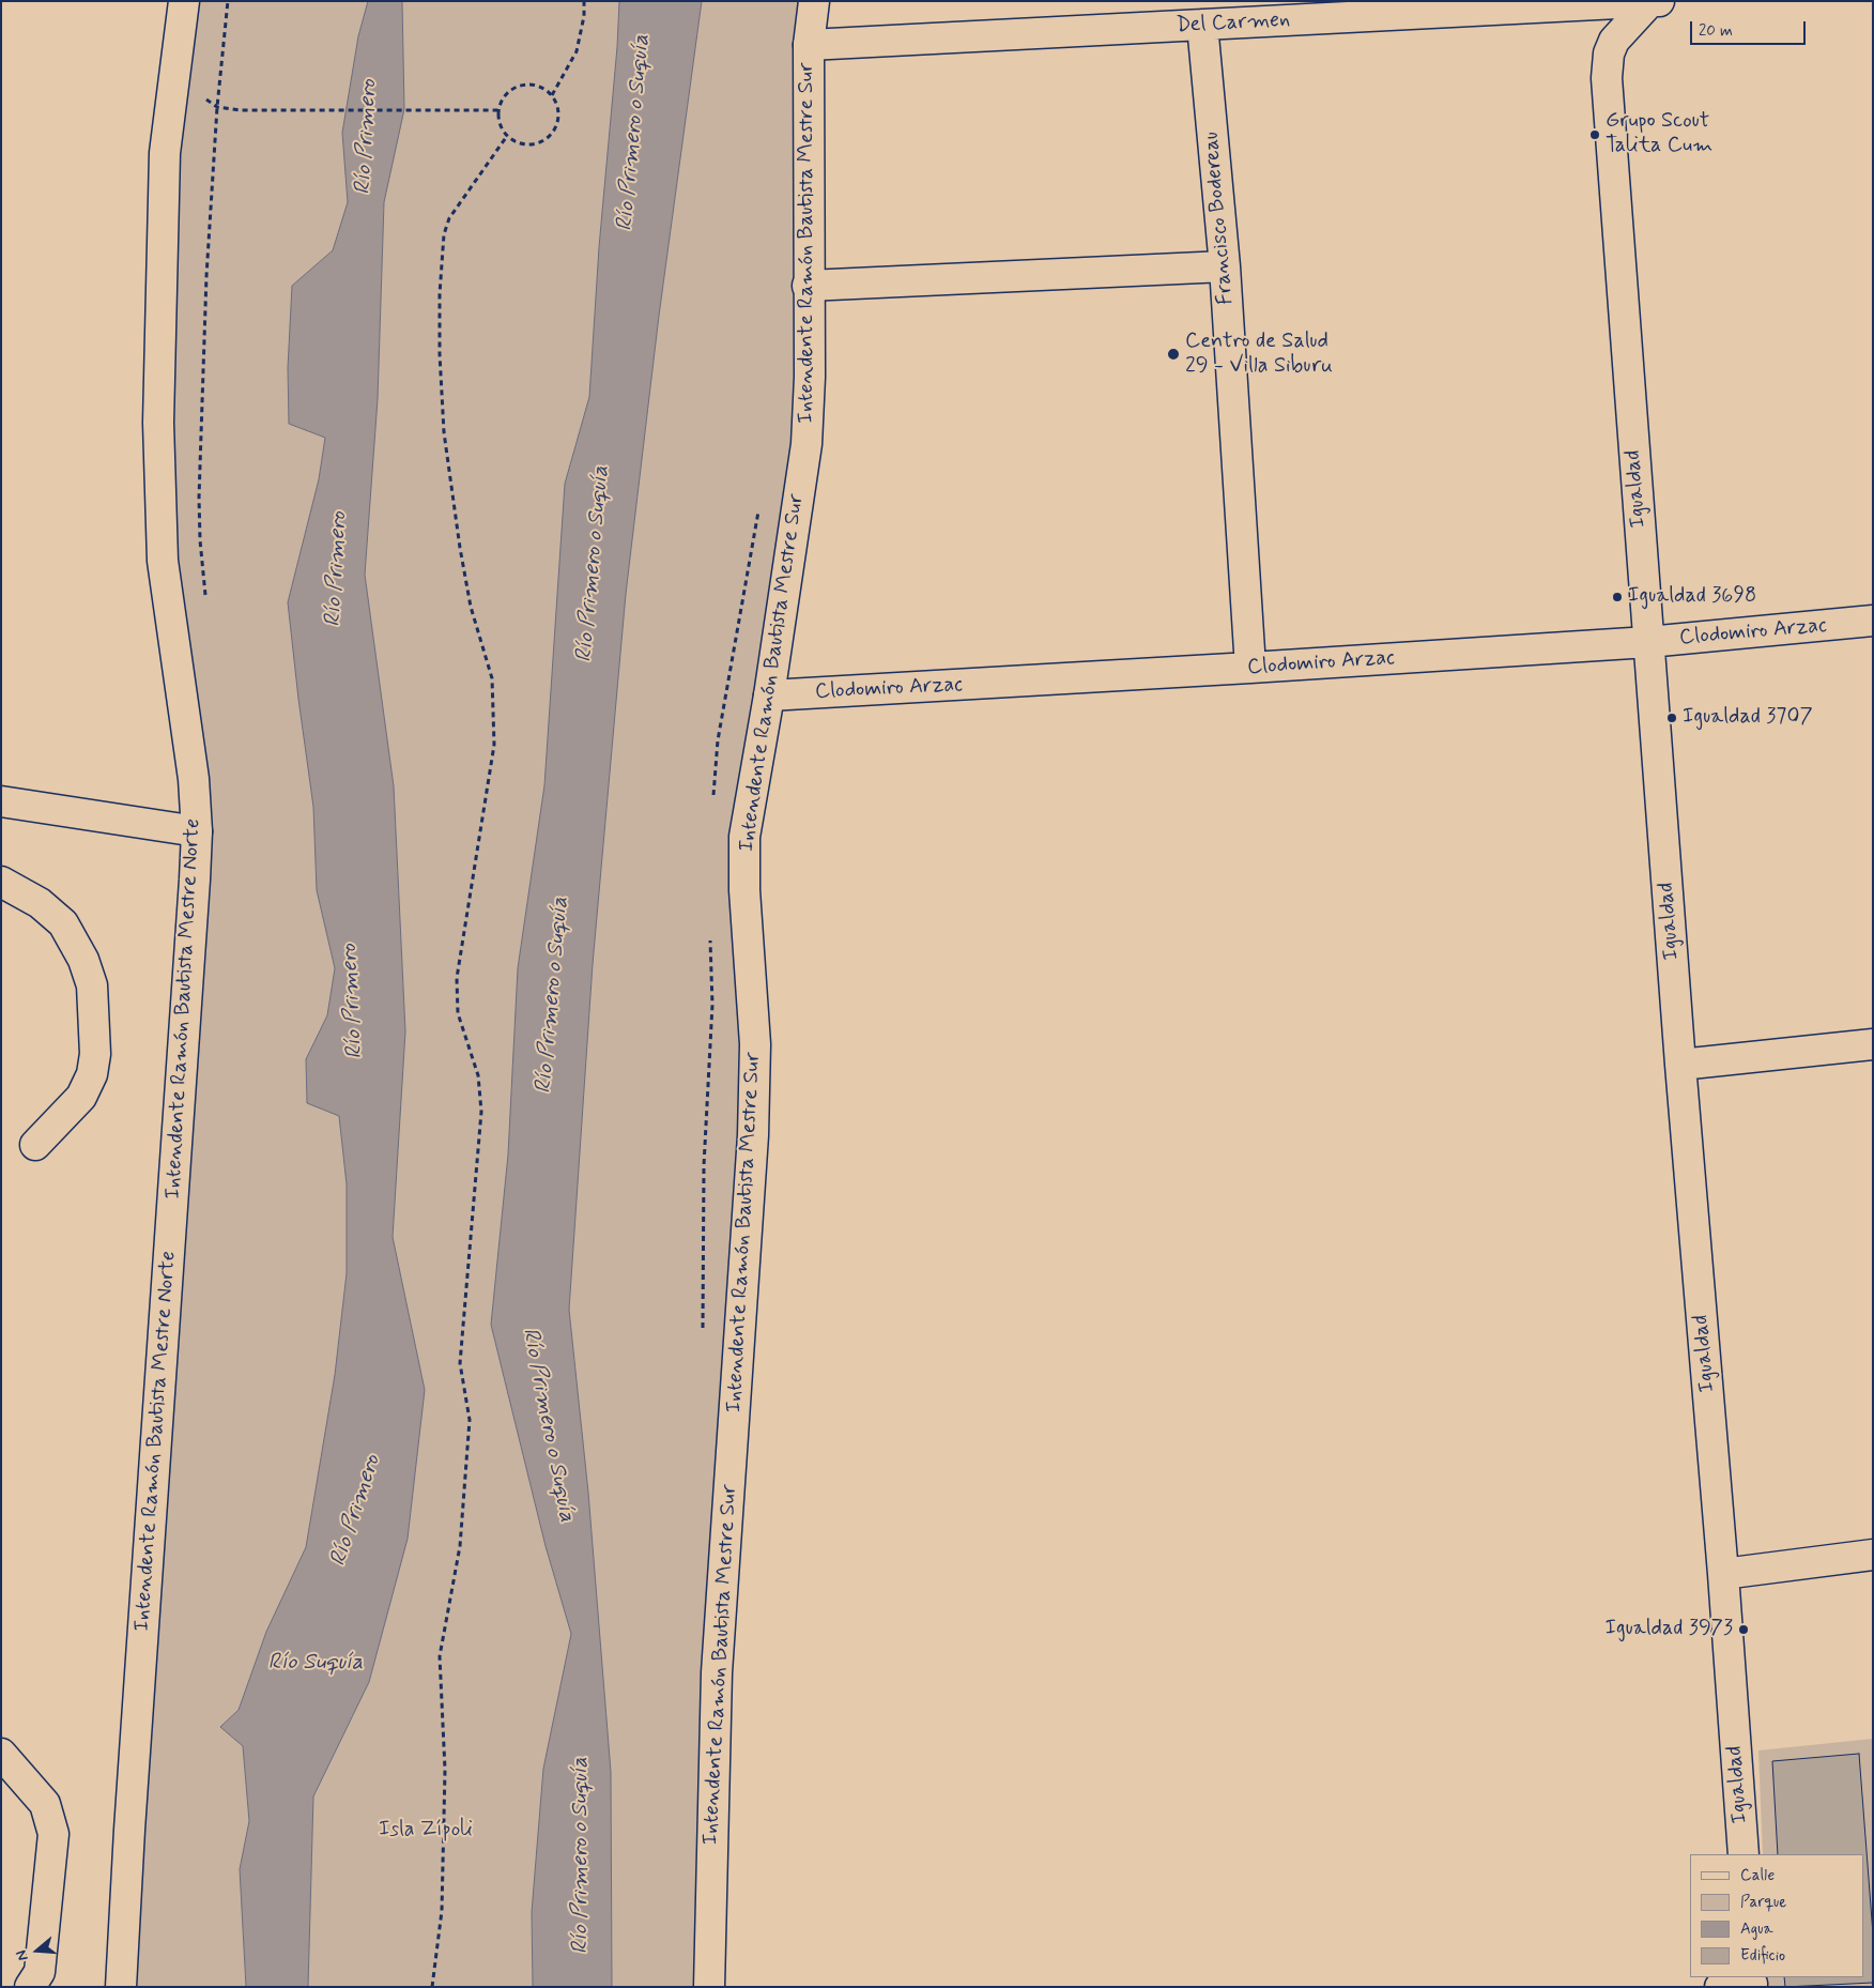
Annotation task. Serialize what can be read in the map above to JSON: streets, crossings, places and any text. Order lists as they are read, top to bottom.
{
  "streets": {
    "street": [
      "Del Carmen",
      "Francisco Bodereau",
      "Intendente Ramón Bautista Mestre Sur",
      "Igualdad",
      "Clodomiro Arzac",
      "Intendente Ramón Bautista Mestre Norte"
    ]
  },
  "crossings": [
    ["Del Carmen", "Francisco Bodereau"],
    ["Del Carmen", "Intendente Ramón Bautista Mestre Sur"],
    ["Del Carmen", "Igualdad"],
    ["Francisco Bodereau", "Clodomiro Arzac"],
    ["Intendente Ramón Bautista Mestre Sur", "Clodomiro Arzac"],
    ["Igualdad", "Clodomiro Arzac"]
  ],
  "water": ["Río Primero o Suquía", "Río Primero", "Río Suquía"],
  "parks": ["Isla Zípoli"],
  "places": [
    "Grupo Scout Talita Cum",
    "Centro de Salud 29 - Villa Siburu",
    "Igualdad 3698",
    "Igualdad 3707",
    "Igualdad 3973"
  ],
  "legend": [
    "Calle",
    "Parque",
    "Agua",
    "Edificio"
  ],
  "scale_bar": "20 m",
  "north": "left"
}
